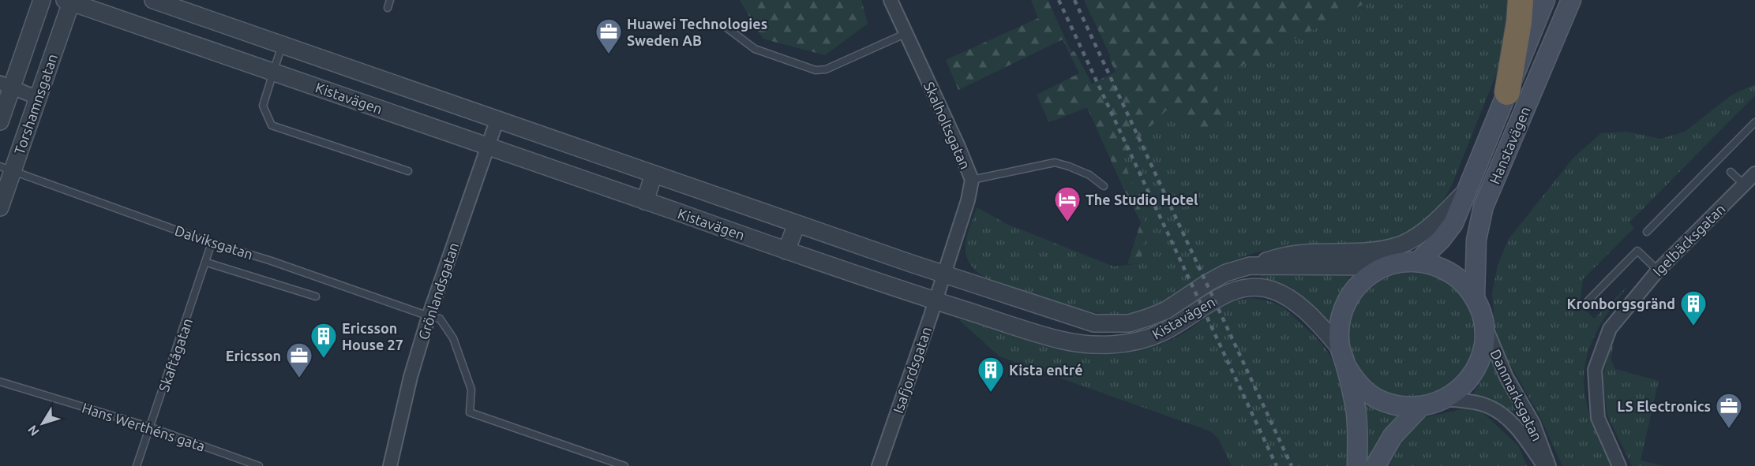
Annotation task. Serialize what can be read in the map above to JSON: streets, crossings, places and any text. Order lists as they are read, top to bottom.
{
  "streets": {
    "main road": ["Hanstavägen"],
    "street": [
      "Kistavägen",
      "Torshamnsgatan",
      "Skalholtsgatan",
      "Igelbäcksgatan",
      "Grönlandsgatan",
      "Isafjordsgatan",
      "Danmarksgatan"
    ],
    "lane": ["Dalviksgatan", "Skaftågatan", "Hans Werthéns gata"]
  },
  "crossings": [
    ["Kistavägen", "Torshamnsgatan"],
    ["Kistavägen", "Skalholtsgatan"],
    ["Kistavägen", "Hanstavägen"],
    ["Kistavägen", "Grönlandsgatan"],
    ["Kistavägen", "Isafjordsgatan"],
    ["Kistavägen", "Danmarksgatan"],
    ["Torshamnsgatan", "Dalviksgatan"],
    ["Skalholtsgatan", "Isafjordsgatan"],
    ["Hanstavägen", "Danmarksgatan"],
    ["Dalviksgatan", "Grönlandsgatan"],
    ["Dalviksgatan", "Skaftågatan"],
    ["Skaftågatan", "Hans Werthéns gata"]
  ],
  "places": {
    "office": ["Huawei Technologies Sweden AB", "Ericsson", "LS Electronics"],
    "hotel": ["The Studio Hotel"],
    "building": ["Kronborgsgränd", "Ericsson House 27", "Kista entré"]
  },
  "north": "bottom left"
}
